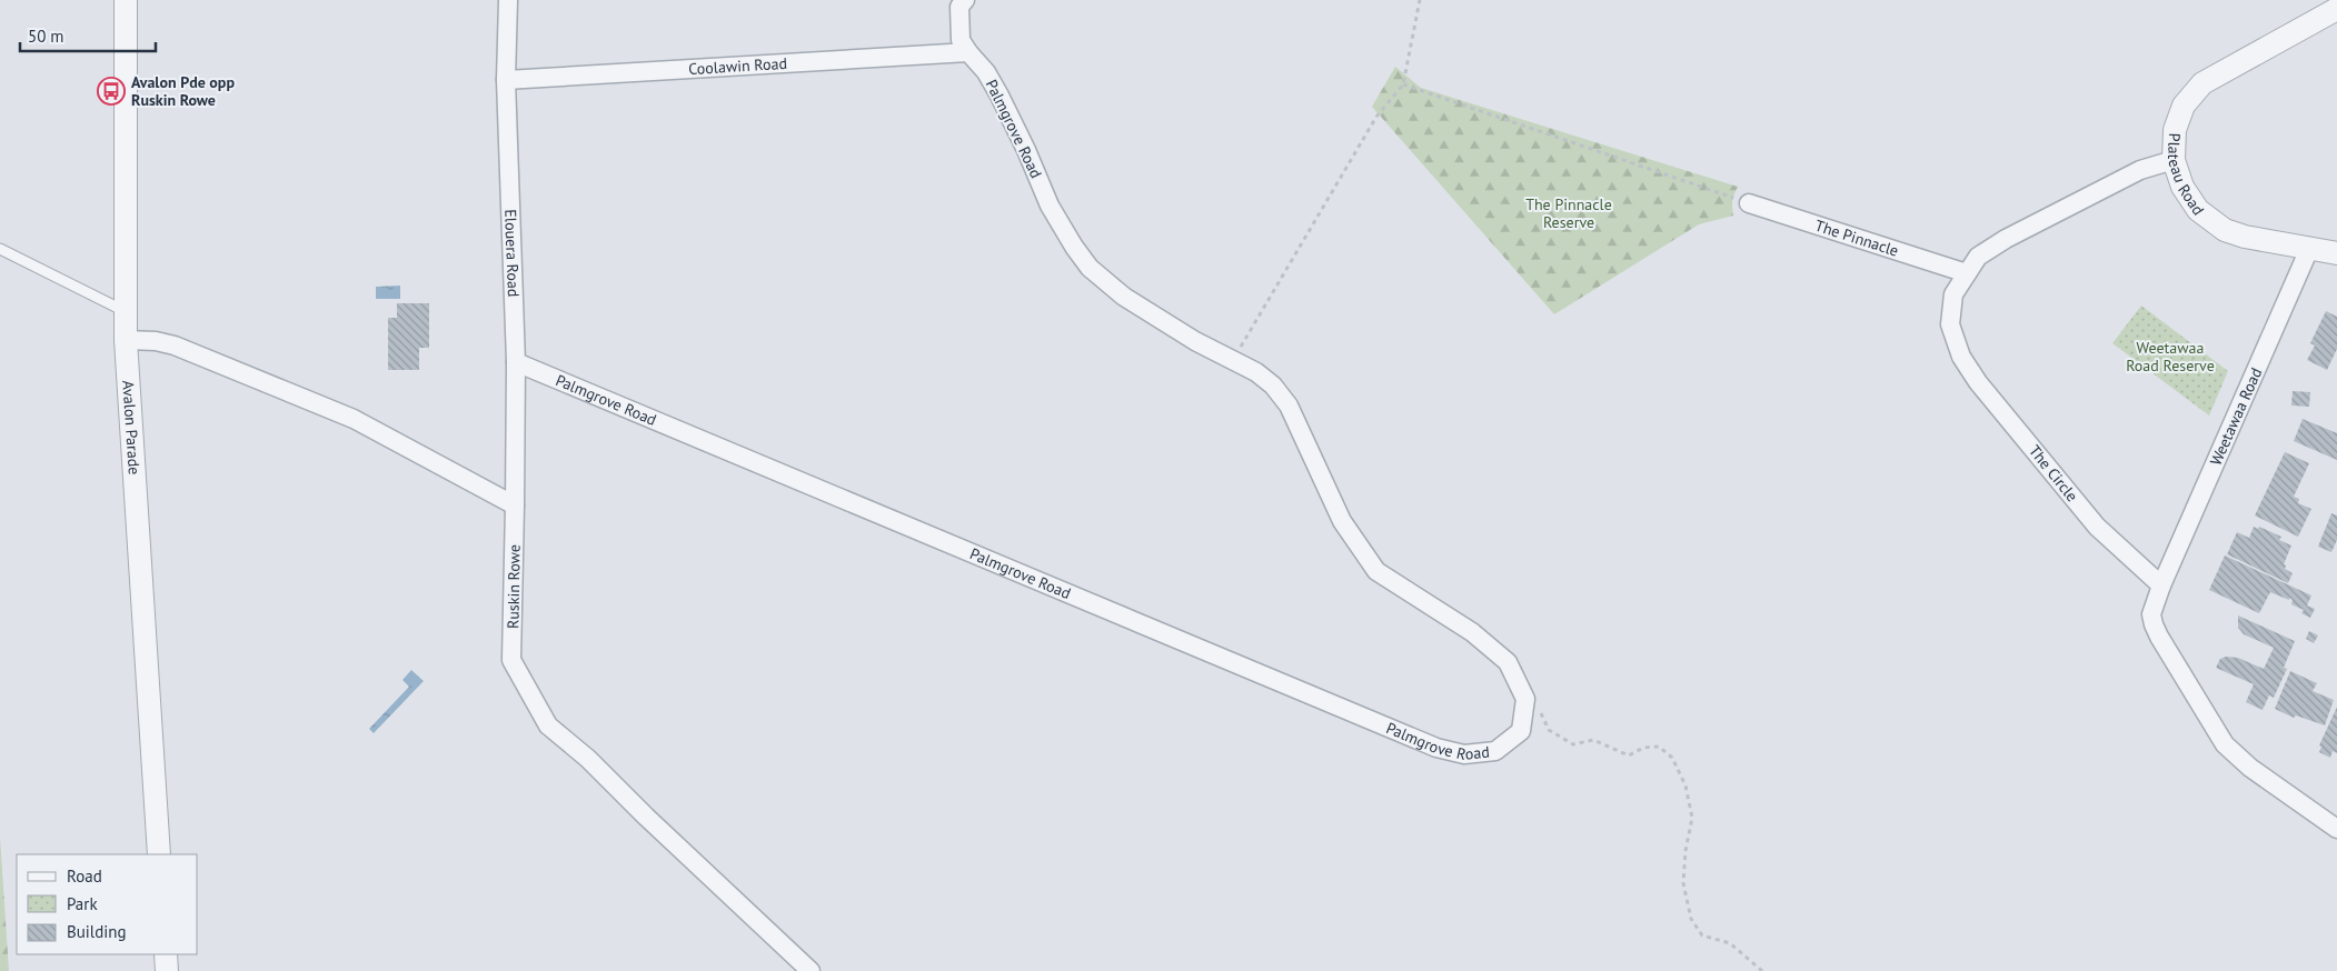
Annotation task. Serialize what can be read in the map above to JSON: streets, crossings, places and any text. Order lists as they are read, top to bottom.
{
  "streets": {
    "street": [
      "Coolawin Road",
      "Palmgrove Road",
      "Plateau Road",
      "The Pinnacle",
      "Elouera Road",
      "Weetawaa Road",
      "Avalon Parade",
      "The Circle",
      "Ruskin Rowe"
    ]
  },
  "crossings": [
    ["Coolawin Road", "Palmgrove Road"],
    ["Coolawin Road", "Elouera Road"],
    ["Palmgrove Road", "Elouera Road"],
    ["Plateau Road", "Weetawaa Road"],
    ["Plateau Road", "The Circle"],
    ["The Pinnacle", "The Circle"],
    ["Elouera Road", "Ruskin Rowe"],
    ["Weetawaa Road", "The Circle"]
  ],
  "parks": ["The Pinnacle Reserve", "Weetawaa Road Reserve"],
  "places": {
    "bus stop": ["Avalon Pde opp Ruskin Rowe"]
  },
  "legend": ["Road", "Park", "Building"],
  "scale_bar": "50 m"
}
